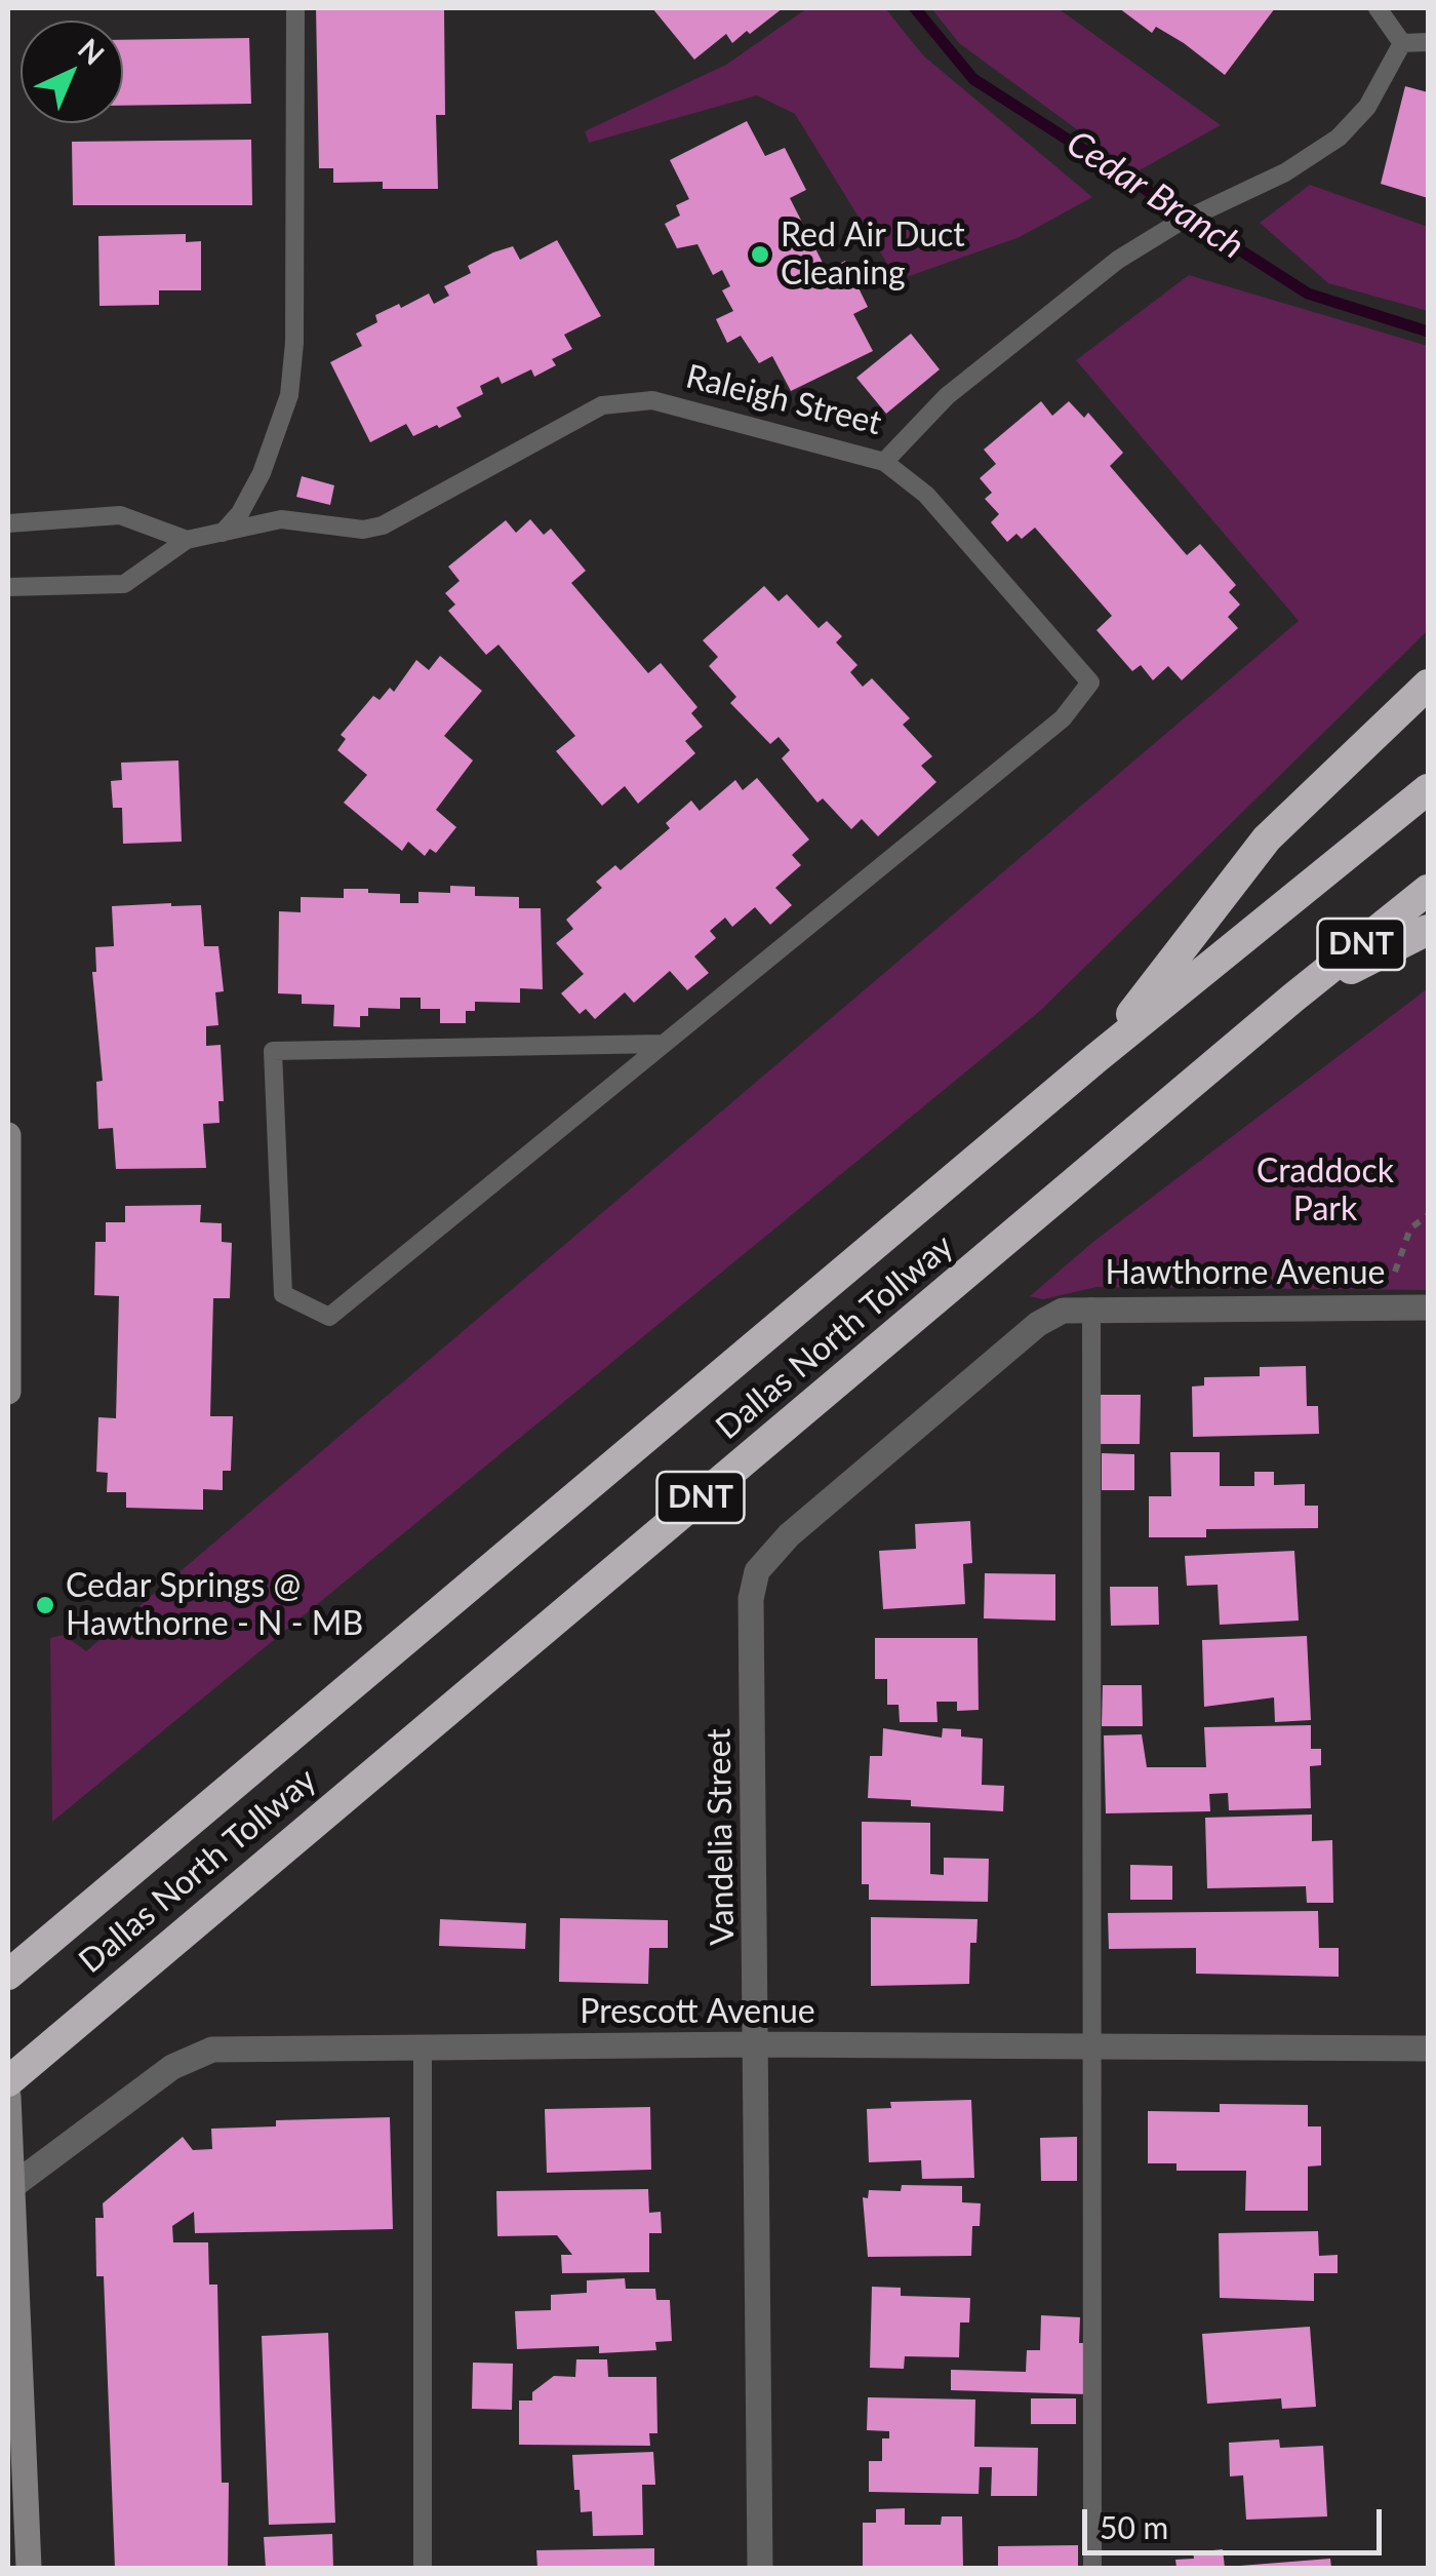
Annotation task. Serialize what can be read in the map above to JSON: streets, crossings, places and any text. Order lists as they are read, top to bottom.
{
  "streets": {
    "highway": ["DNT", "Dallas North Tollway"],
    "street": ["Hawthorne Avenue", "Vandelia Street", "Prescott Avenue"],
    "lane": ["Raleigh Street"]
  },
  "crossings": [
    ["Hawthorne Avenue", "Vandelia Street"],
    ["Vandelia Street", "Prescott Avenue"]
  ],
  "water": ["Cedar Branch"],
  "parks": ["Craddock Park"],
  "places": ["Red Air Duct Cleaning", "Cedar Springs @ Hawthorne - N - MB"],
  "scale_bar": "50 m",
  "north": "top right"
}
